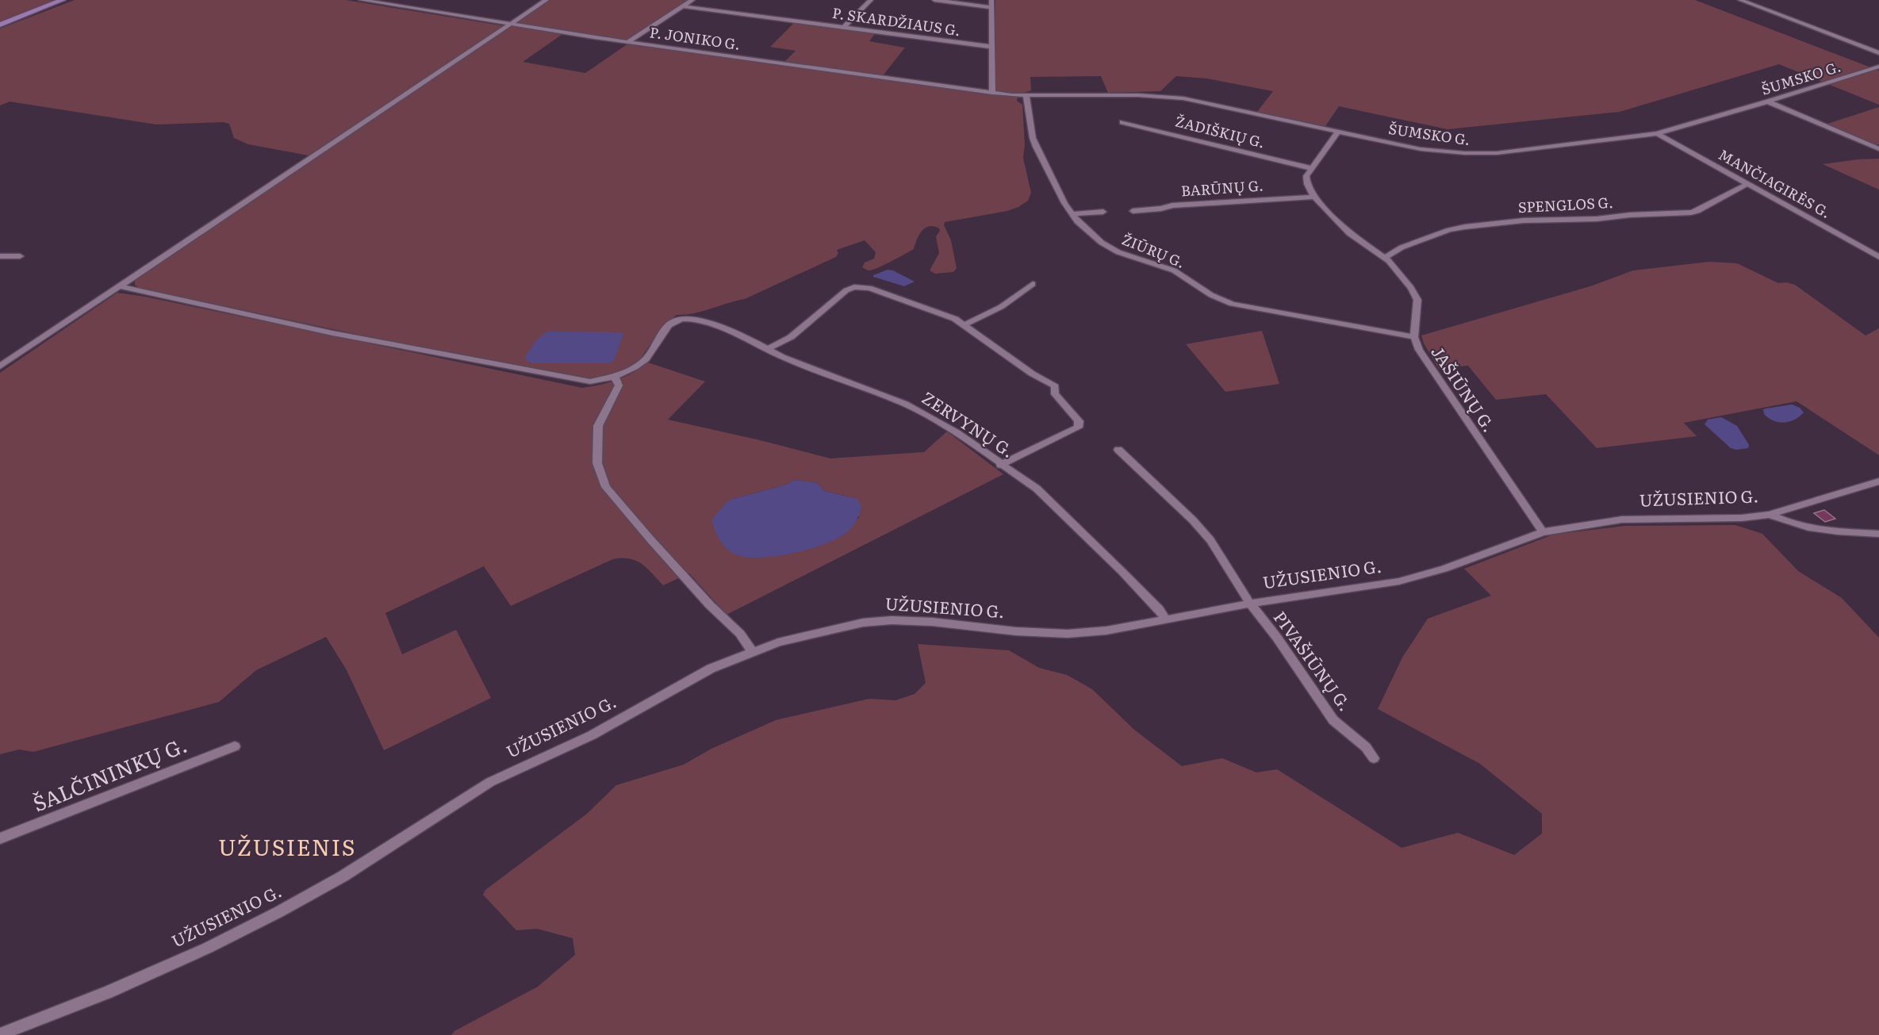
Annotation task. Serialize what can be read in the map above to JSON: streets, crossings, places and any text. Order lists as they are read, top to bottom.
{
  "streets": {
    "street": [
      "P. SKARDŽIAUS G.",
      "P. JONIKO G.",
      "ŠUMSKO G.",
      "ŽADIŠKIŲ G.",
      "MANČIAGIRĖS G.",
      "BARŪNŲ G.",
      "SPENGLOS G.",
      "ŽIŪRŲ G.",
      "JAŠIŪNŲ G.",
      "ZERVYNŲ G.",
      "UŽUSIENIO G.",
      "PIVAŠIŪNŲ G.",
      "ŠALČININKŲ G."
    ]
  },
  "crossings": [
    ["P. JONIKO G.", "ŠUMSKO G."],
    ["P. JONIKO G.", "ŽIŪRŲ G."],
    ["ŠUMSKO G.", "MANČIAGIRĖS G."],
    ["ŠUMSKO G.", "ŽIŪRŲ G."],
    ["ŽADIŠKIŲ G.", "JAŠIŪNŲ G."],
    ["MANČIAGIRĖS G.", "SPENGLOS G."],
    ["BARŪNŲ G.", "JAŠIŪNŲ G."],
    ["SPENGLOS G.", "JAŠIŪNŲ G."],
    ["ŽIŪRŲ G.", "JAŠIŪNŲ G."],
    ["JAŠIŪNŲ G.", "UŽUSIENIO G."],
    ["ZERVYNŲ G.", "UŽUSIENIO G."],
    ["UŽUSIENIO G.", "PIVAŠIŪNŲ G."]
  ],
  "districts": ["UŽUSIENIS"]
}
